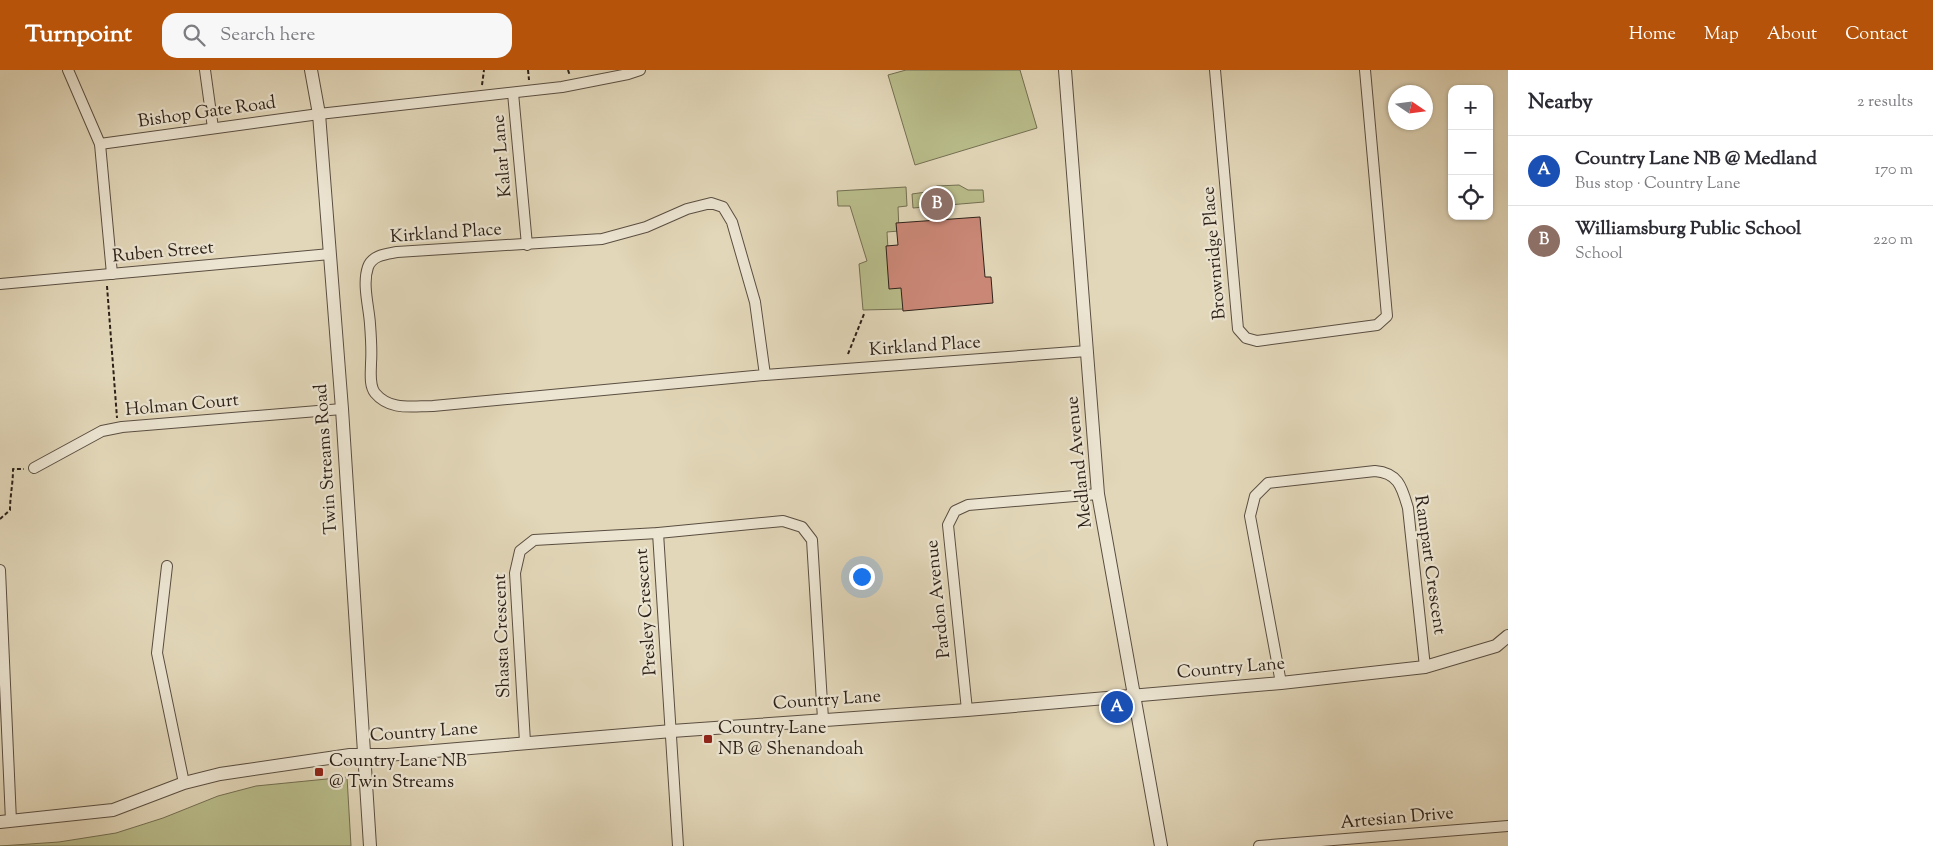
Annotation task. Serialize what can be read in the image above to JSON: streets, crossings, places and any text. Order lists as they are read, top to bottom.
{
  "streets": {
    "street": [
      "Bishop Gate Road",
      "Kalar Lane",
      "Kirkland Place",
      "Ruben Street",
      "Brownridge Place",
      "Holman Court",
      "Twin Streams Road",
      "Medland Avenue",
      "Rampart Crescent",
      "Pardon Avenue",
      "Presley Crescent",
      "Shasta Crescent",
      "Country Lane",
      "Artesian Drive"
    ]
  },
  "crossings": [
    ["Bishop Gate Road", "Kalar Lane"],
    ["Bishop Gate Road", "Twin Streams Road"],
    ["Kalar Lane", "Kirkland Place"],
    ["Kirkland Place", "Medland Avenue"],
    ["Ruben Street", "Twin Streams Road"],
    ["Holman Court", "Twin Streams Road"],
    ["Twin Streams Road", "Country Lane"],
    ["Medland Avenue", "Pardon Avenue"],
    ["Medland Avenue", "Country Lane"],
    ["Rampart Crescent", "Country Lane"],
    ["Pardon Avenue", "Country Lane"],
    ["Presley Crescent", "Shasta Crescent"],
    ["Presley Crescent", "Country Lane"],
    ["Shasta Crescent", "Country Lane"]
  ],
  "places": {
    "transit": ["Country Lane NB @ Shenandoah", "Country Lane NB @ Twin Streams"]
  },
  "north": "right",
  "page": {
    "header": "Turnpoint",
    "search": "Search here",
    "nav": [
      "Home",
      "Map",
      "About",
      "Contact"
    ],
    "heading": ["Nearby", "2 results"],
    "map_buttons": ["+", "−"],
    "list": [
      {
        "mark": "A",
        "name": "Country Lane NB @ Medland",
        "note": "Bus stop · Country Lane",
        "value": "170 m"
      },
      {
        "mark": "B",
        "name": "Williamsburg Public School",
        "note": "School",
        "value": "220 m"
      }
    ],
    "pins": ["B", "A"]
  }
}
